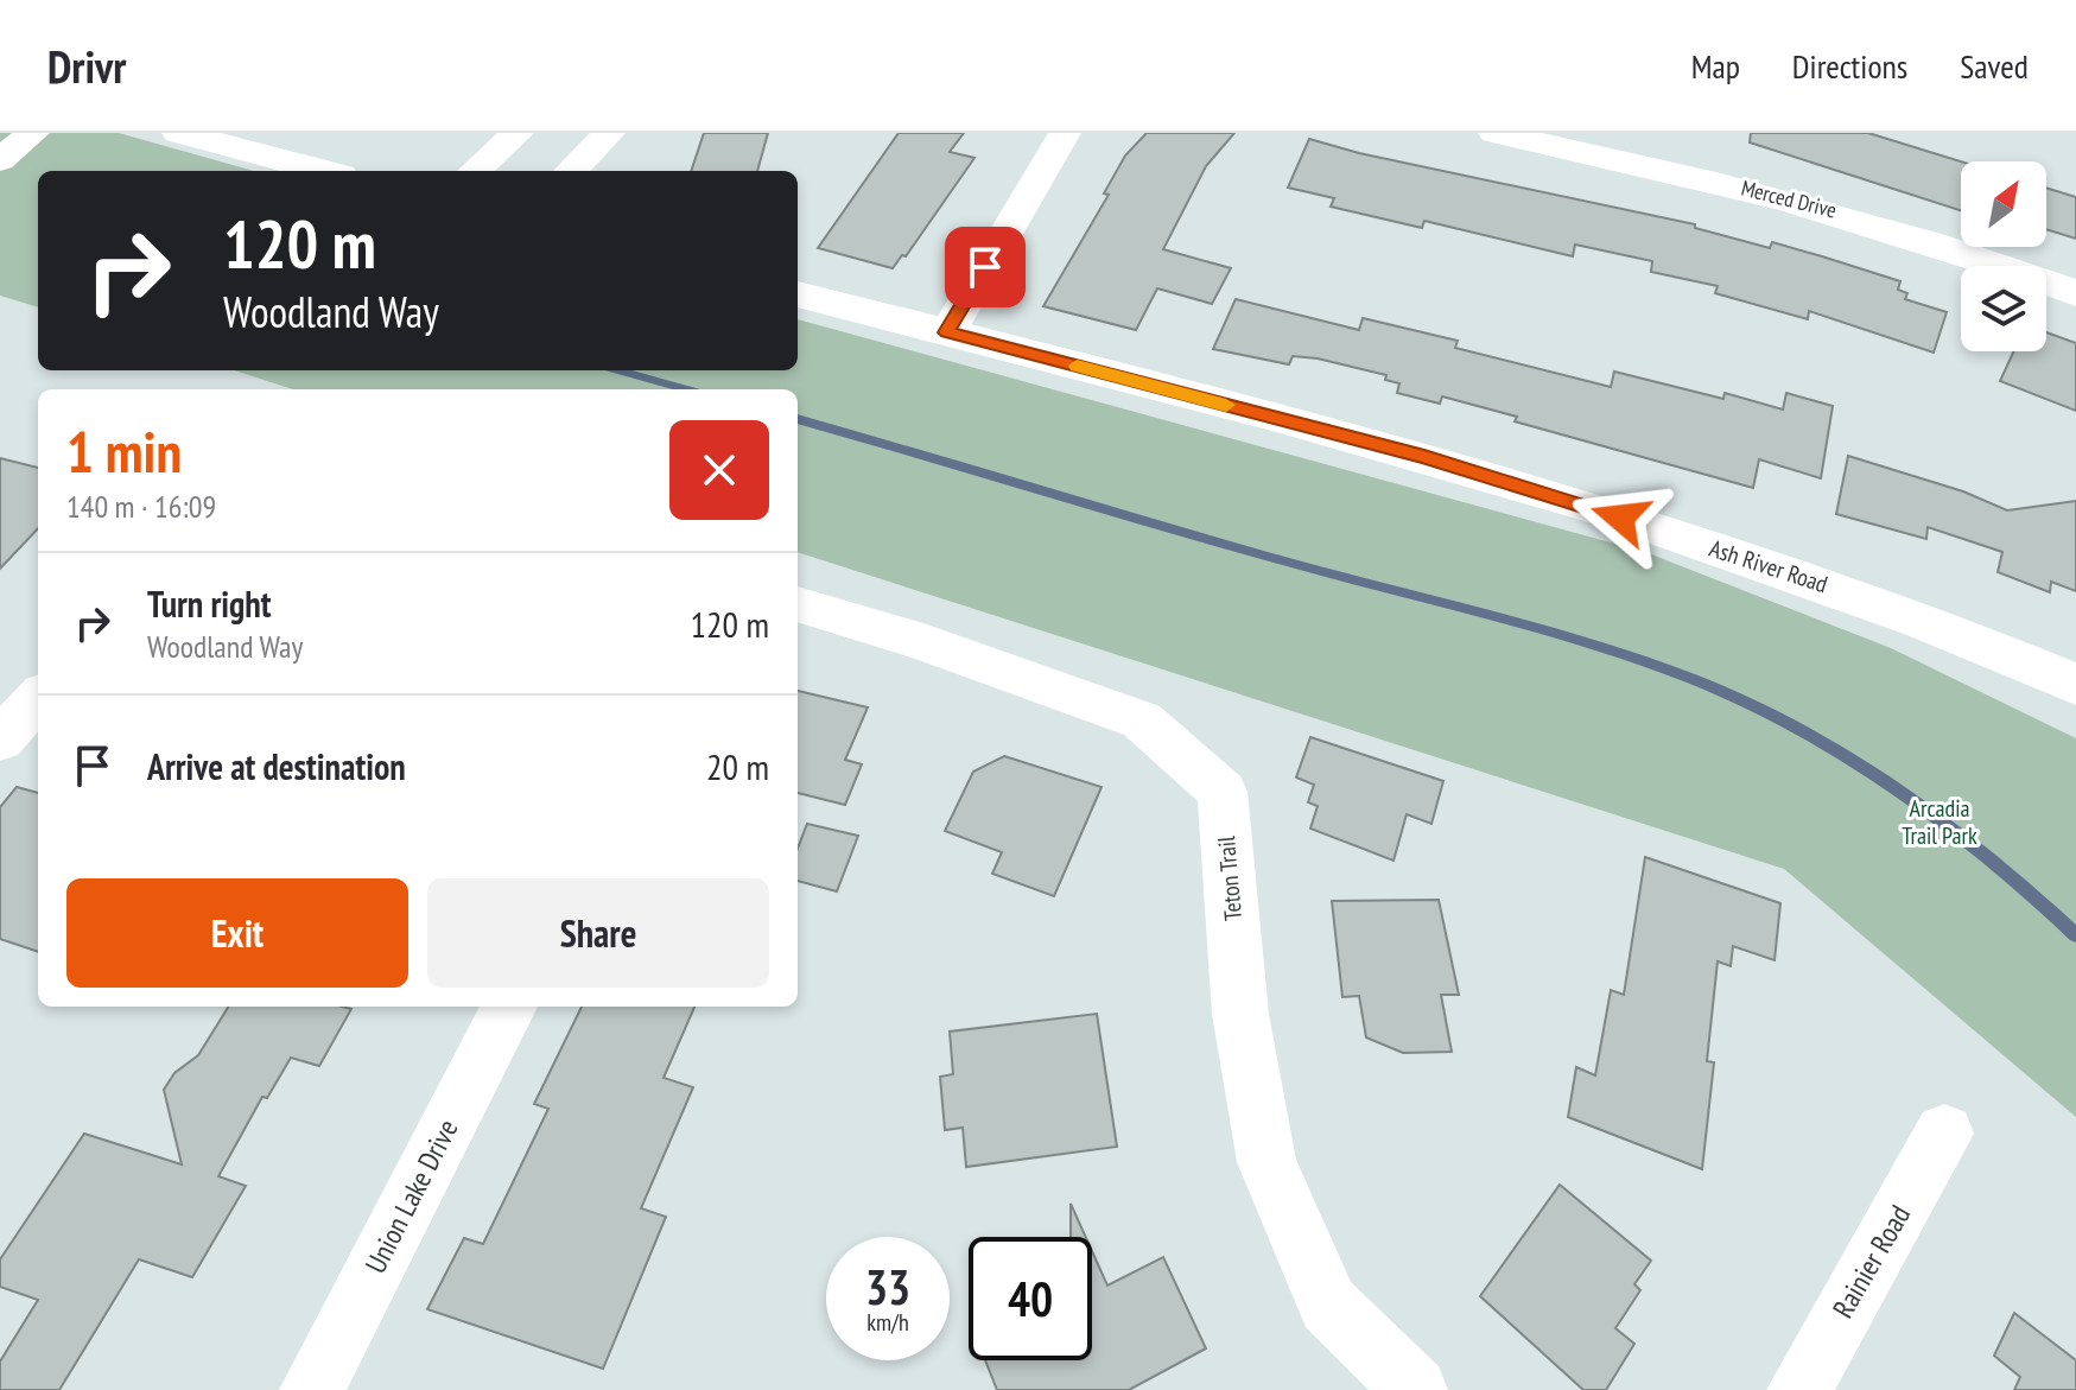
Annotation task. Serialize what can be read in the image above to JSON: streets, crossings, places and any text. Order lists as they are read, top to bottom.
{
  "streets": {
    "street": [
      "Merced Drive",
      "Ash River Road",
      "Teton Trail",
      "Union Lake Drive",
      "Rainier Road"
    ]
  },
  "parks": ["Arcadia Trail Park"],
  "north": "top right",
  "page": {
    "header": "Drivr",
    "nav": ["Map", "Directions", "Saved"],
    "turn": ["120 m", "Woodland Way"],
    "heading": ["1 min", "140 m · 16:09"],
    "list": [
      {
        "name": "Turn right",
        "note": "Woodland Way",
        "value": "120 m"
      },
      {
        "name": "Arrive at destination",
        "value": "20 m"
      }
    ],
    "buttons": ["Exit", "Share"],
    "speed": "33 km/h",
    "limit": "40"
  }
}
